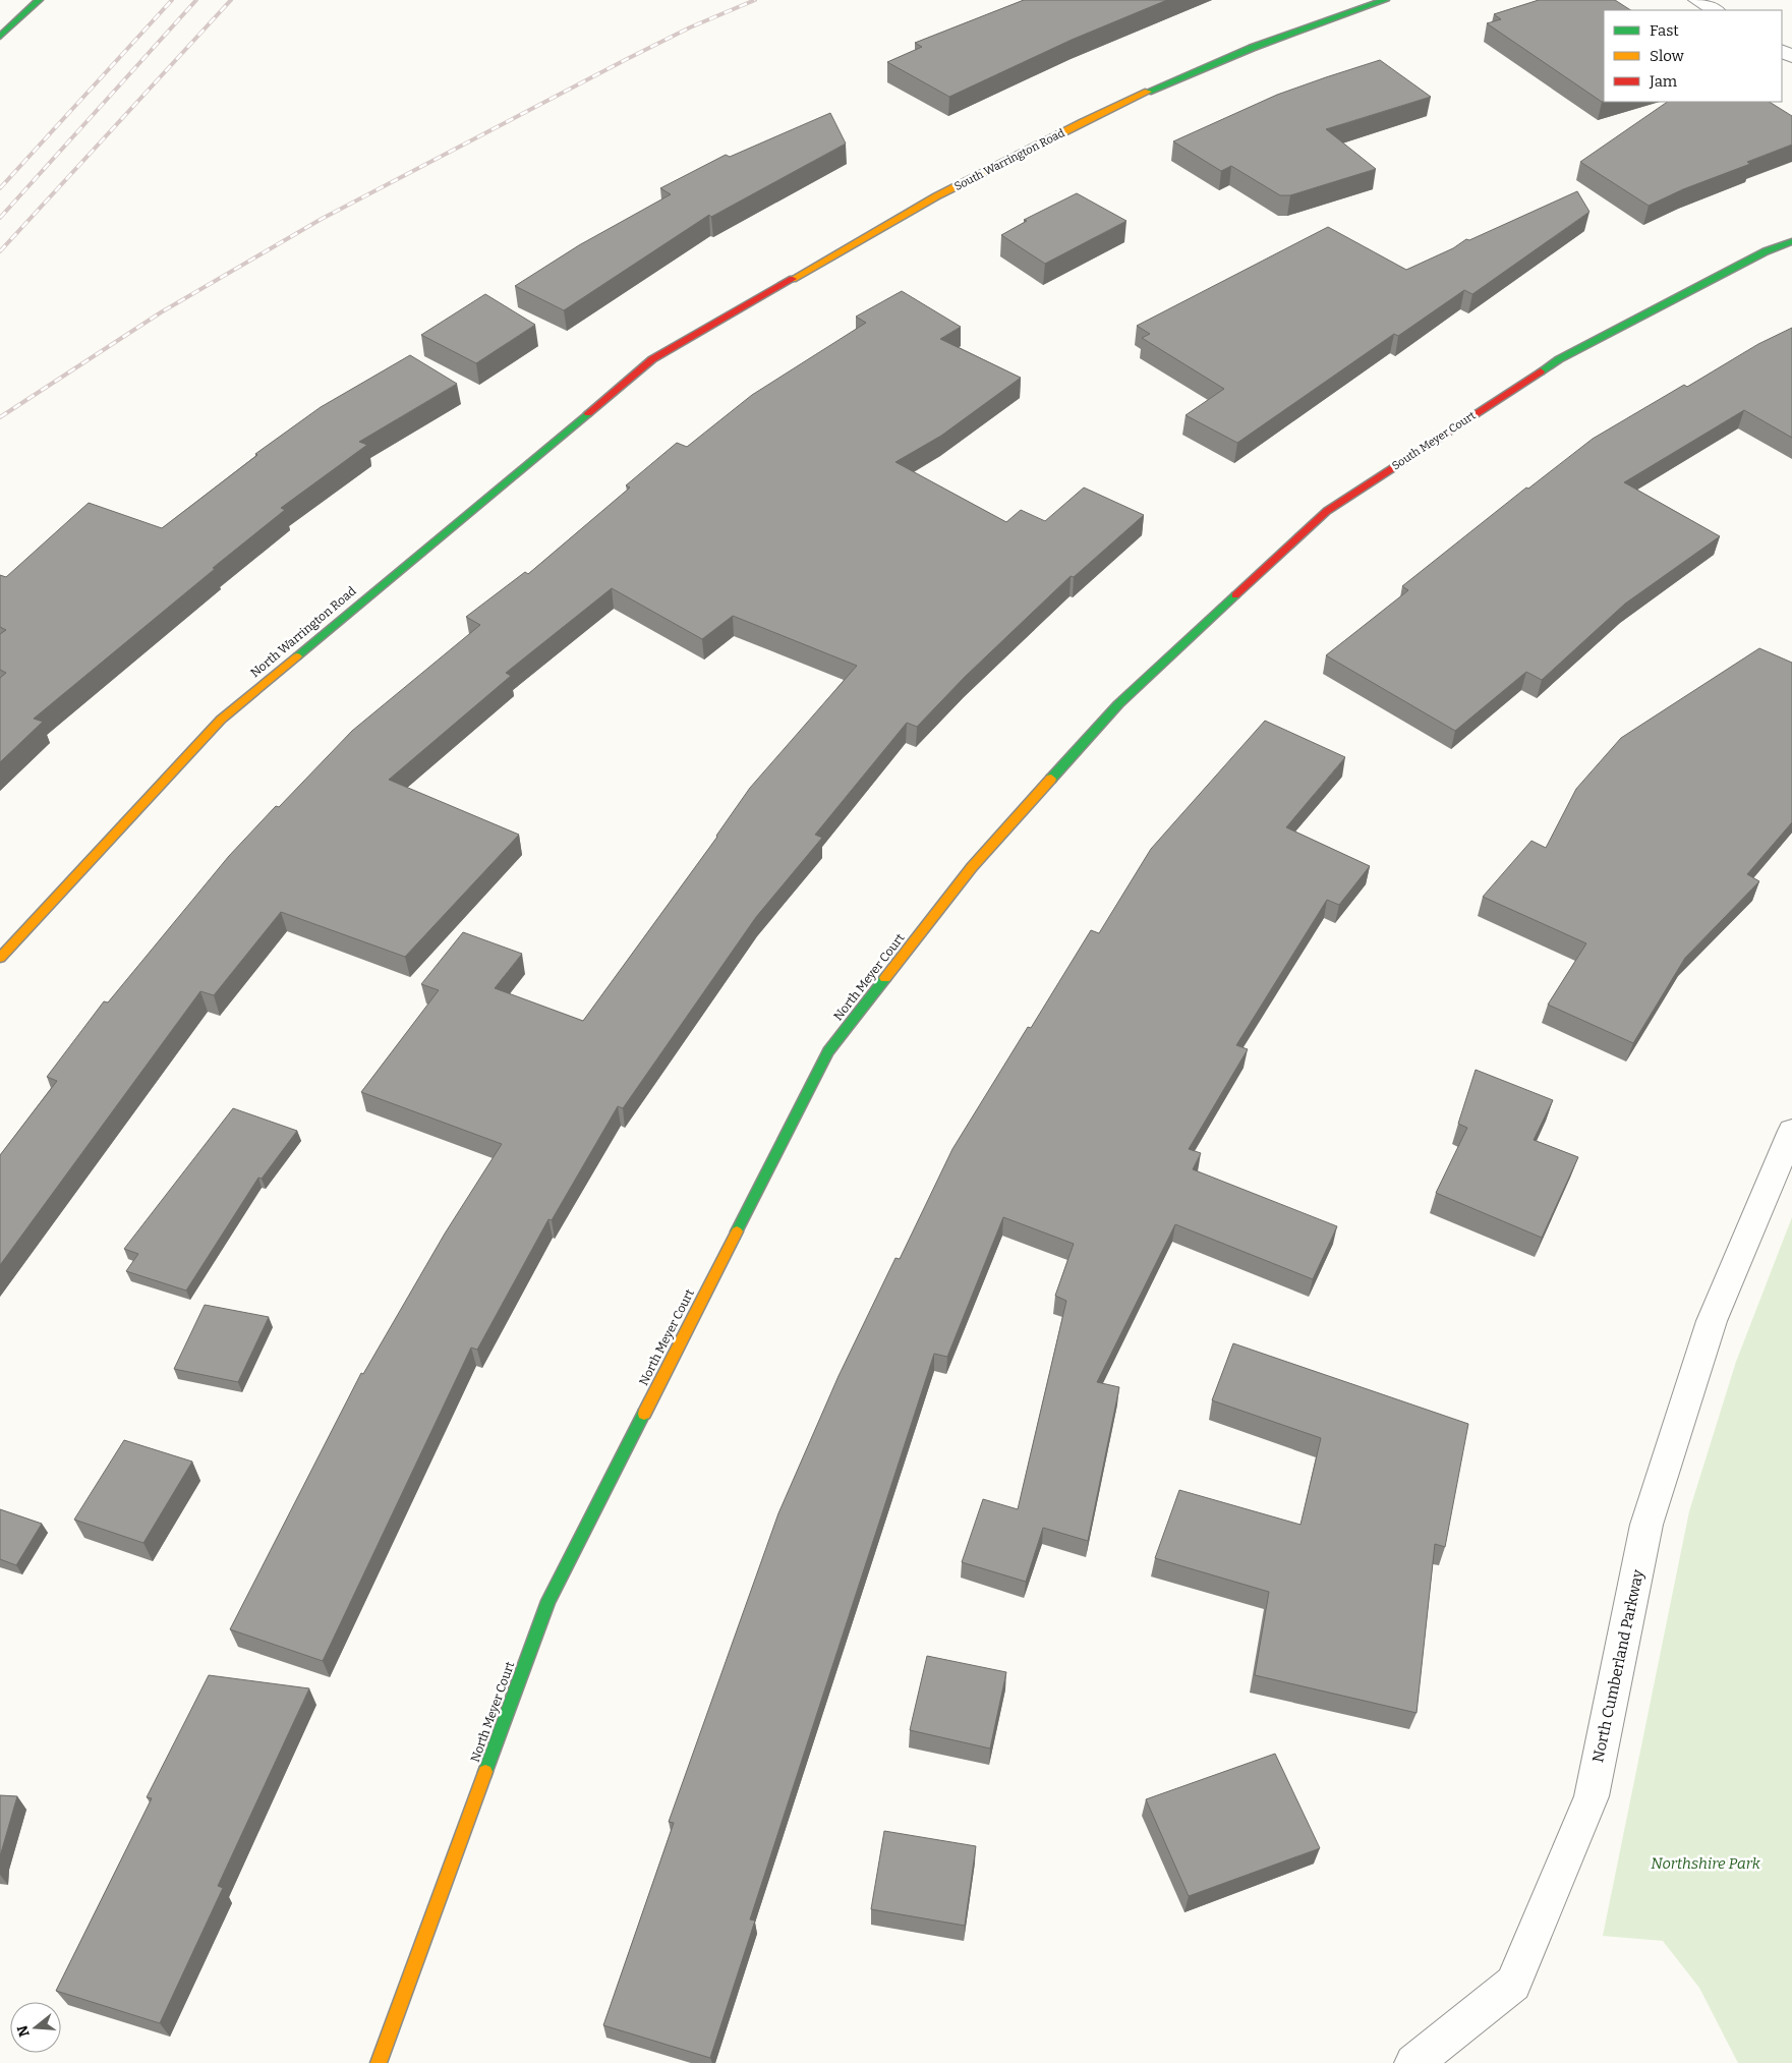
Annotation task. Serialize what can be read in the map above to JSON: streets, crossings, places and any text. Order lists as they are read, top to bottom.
{
  "streets": {
    "street": [
      "South Warrington Road",
      "South Meyer Court",
      "North Warrington Road",
      "North Meyer Court",
      "North Cumberland Parkway"
    ]
  },
  "crossings": [
    ["South Warrington Road", "North Warrington Road"],
    ["South Meyer Court", "North Meyer Court"]
  ],
  "parks": ["Northshire Park"],
  "legend": ["Fast", "Slow", "Jam"],
  "north": "left"
}
